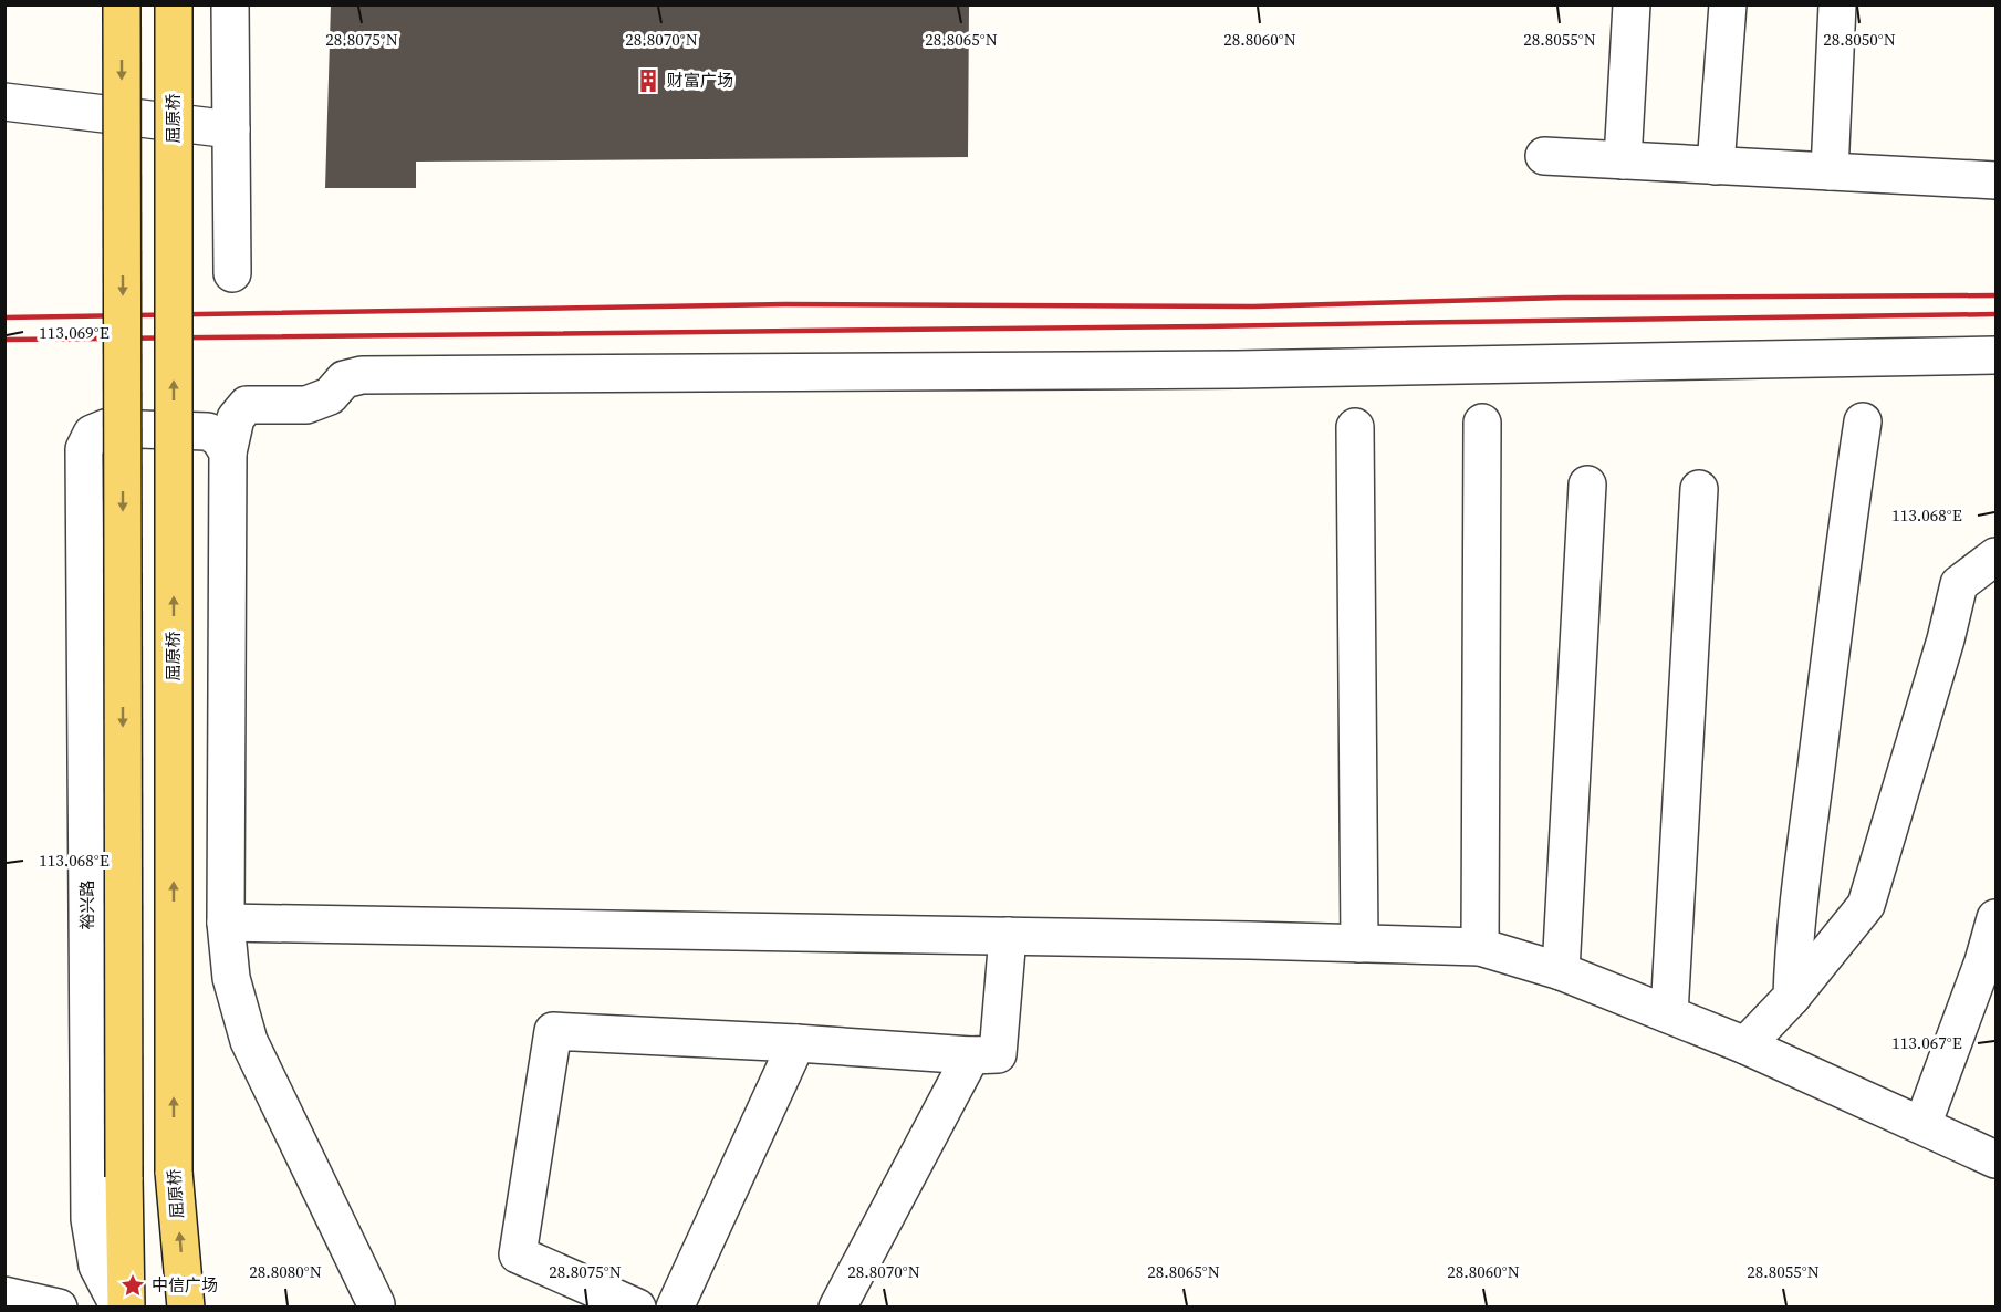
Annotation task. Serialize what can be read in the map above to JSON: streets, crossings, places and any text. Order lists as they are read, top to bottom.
{
  "streets": {
    "main road": ["屈原桥"],
    "street": ["裕兴路"]
  },
  "places": {
    "building": ["财富广场"],
    "place": ["中信广场"]
  },
  "coordinates": [
    "28.8075°N",
    "28.8070°N",
    "28.8065°N",
    "28.8060°N",
    "28.8055°N",
    "28.8050°N",
    "113.069°E",
    "113.068°E",
    "113.067°E",
    "28.8080°N"
  ]
}
